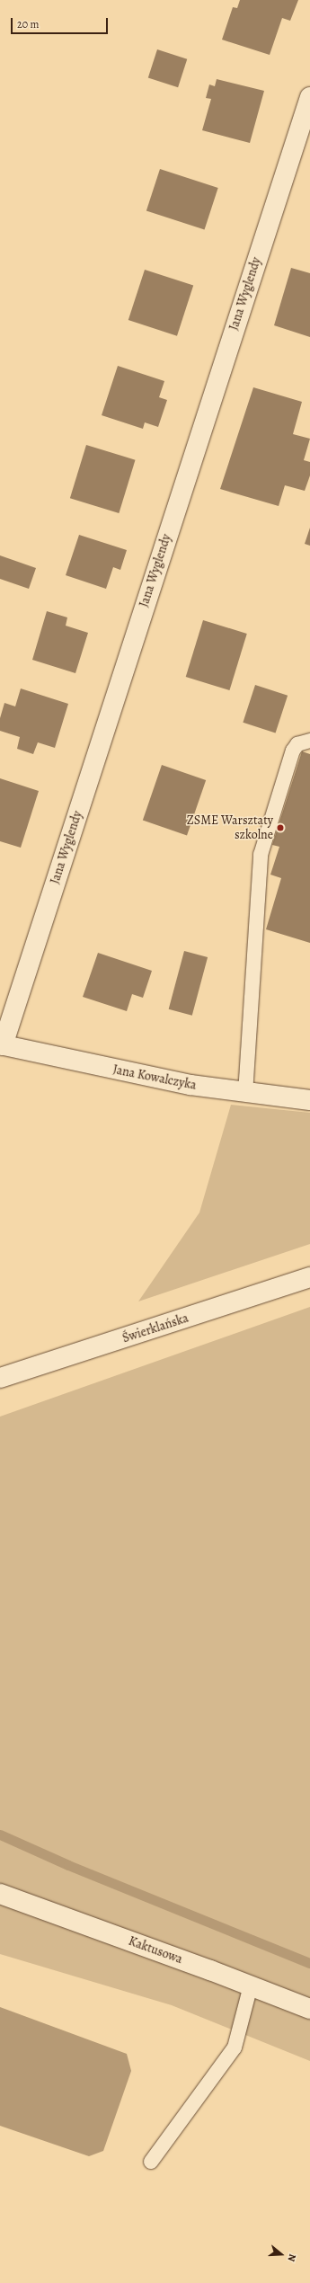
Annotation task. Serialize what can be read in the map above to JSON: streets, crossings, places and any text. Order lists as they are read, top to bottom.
{
  "streets": {
    "street": [
      "Jana Wyglendy",
      "Jana Kowalczyka",
      "Świerklańska",
      "Kaktusowa"
    ]
  },
  "crossings": [
    ["Jana Wyglendy", "Jana Kowalczyka"]
  ],
  "places": ["ZSME Warsztaty szkolne"],
  "scale_bar": "20 m",
  "north": "right"
}
